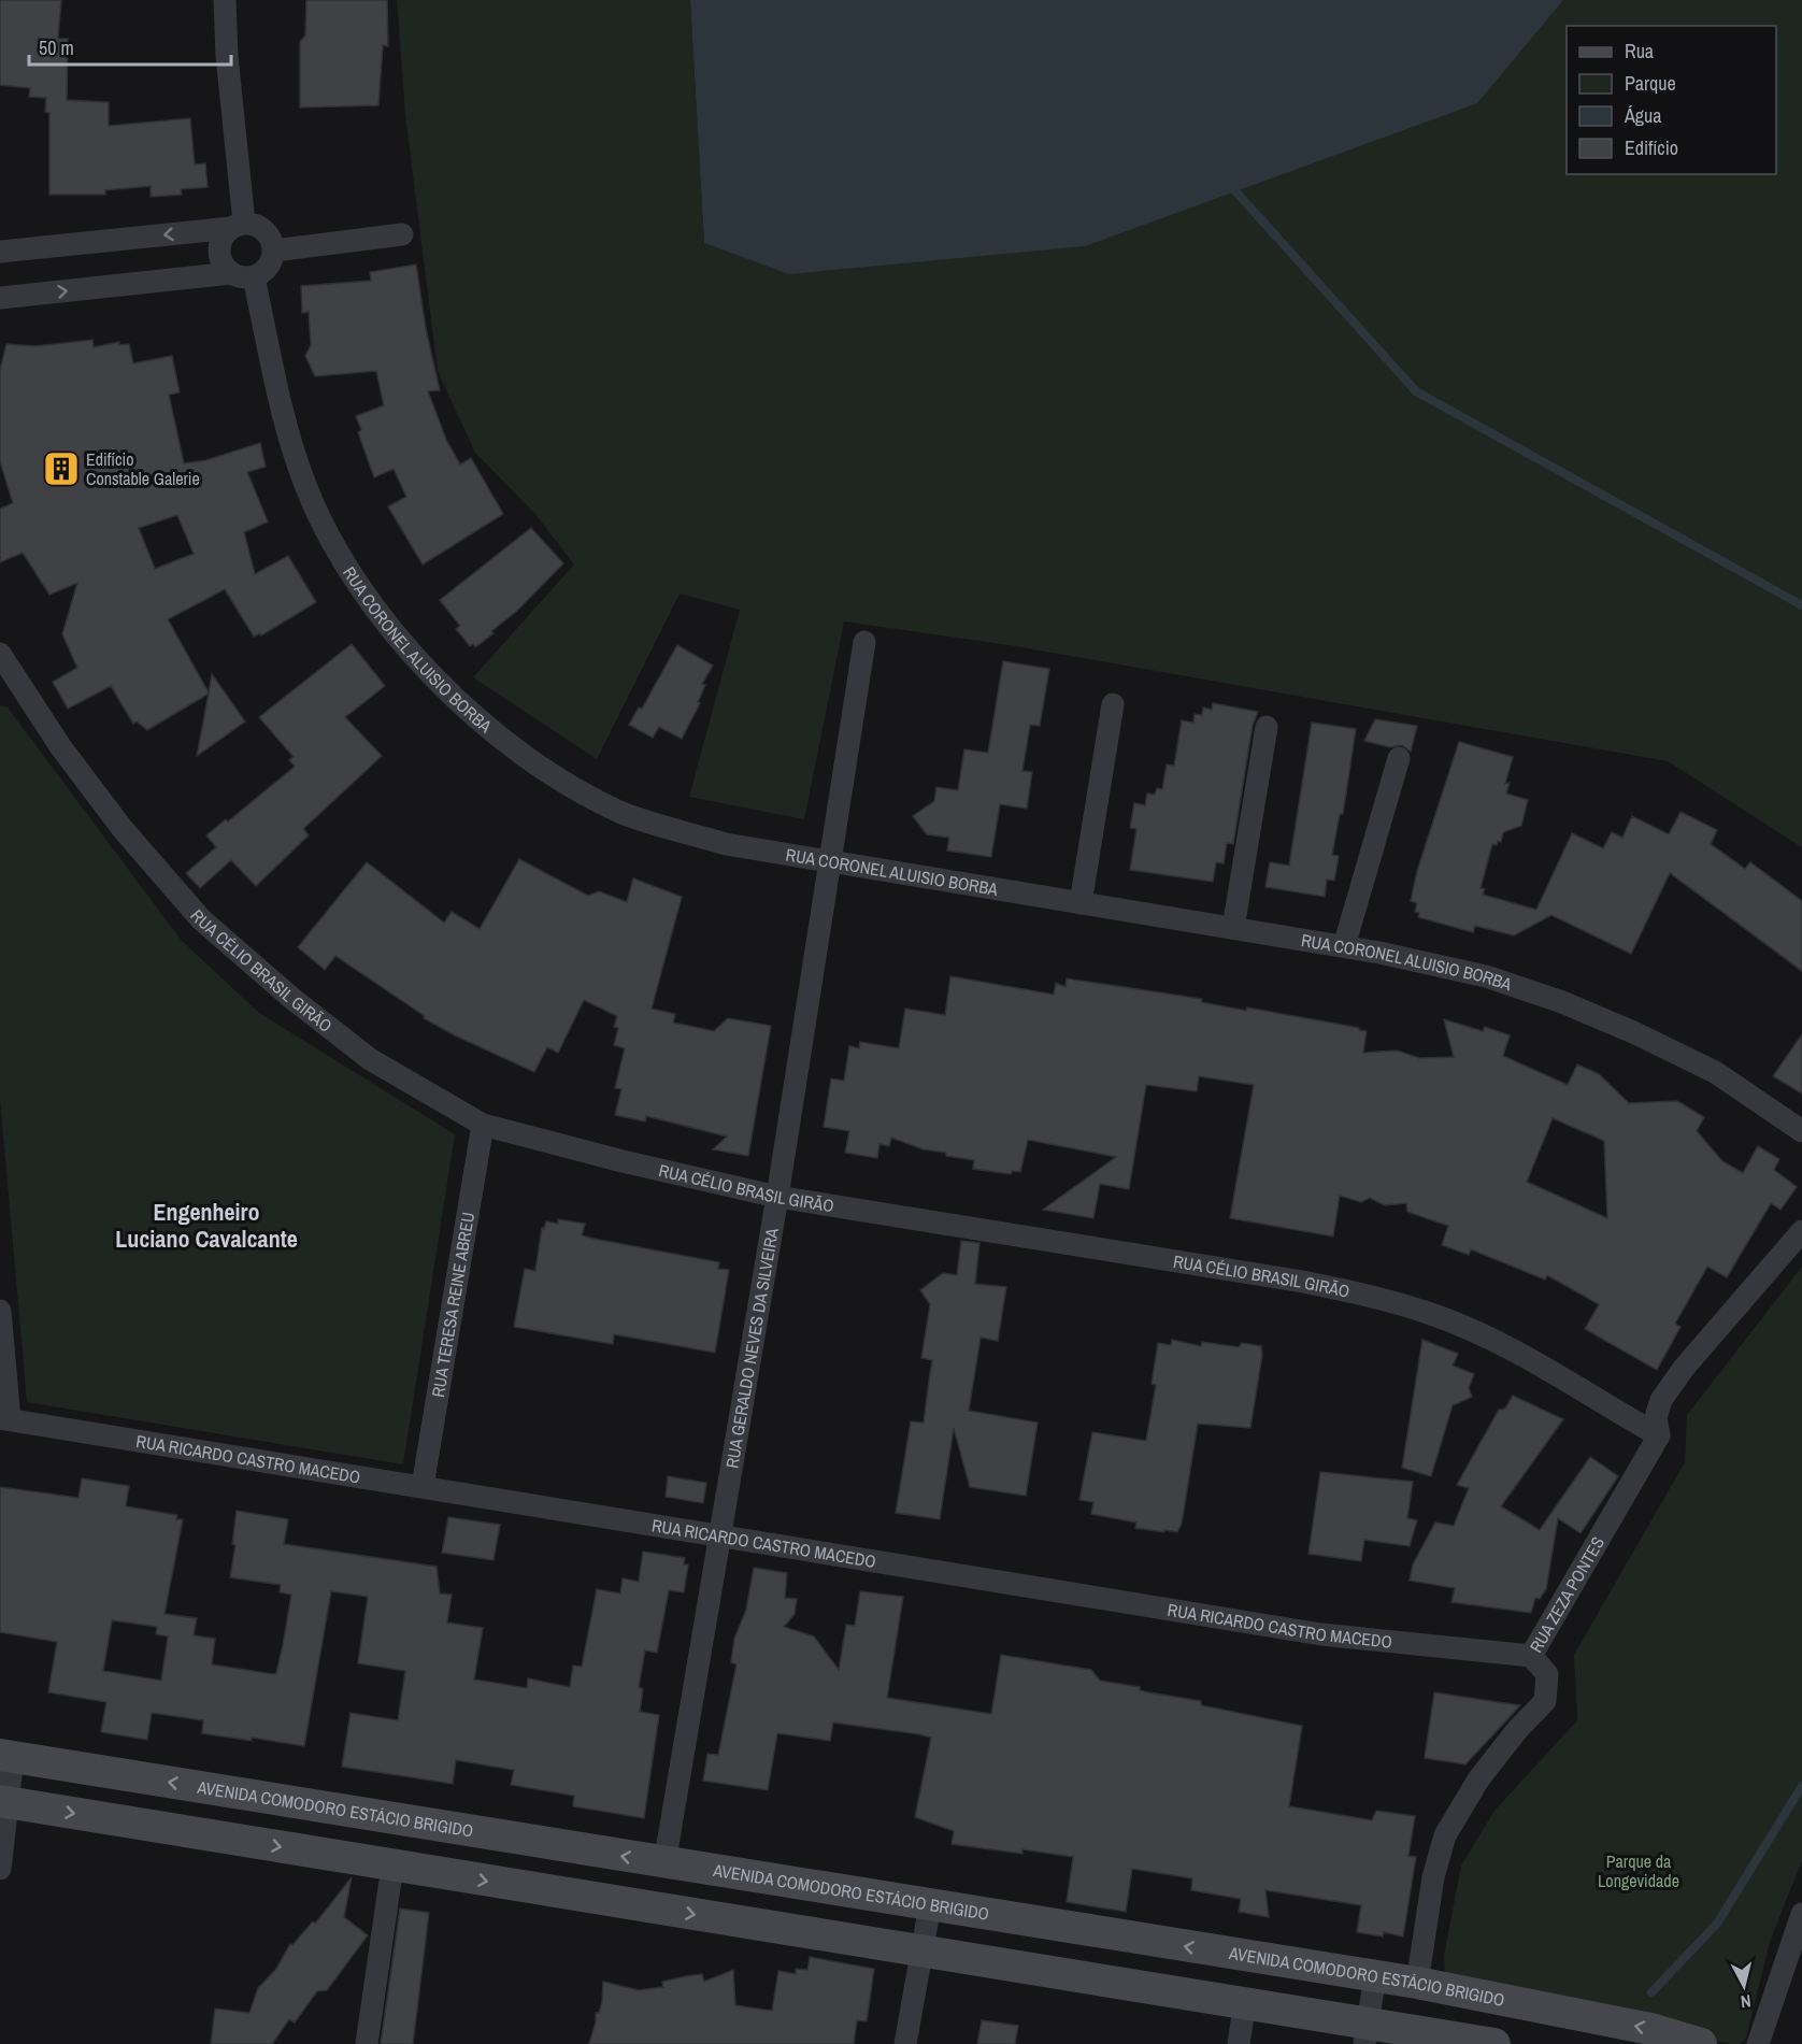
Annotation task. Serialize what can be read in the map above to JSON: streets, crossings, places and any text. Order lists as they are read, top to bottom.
{
  "streets": {
    "main road": ["AVENIDA COMODORO ESTÁCIO BRIGIDO"],
    "street": [
      "RUA CORONEL ALUISIO BORBA",
      "RUA CÉLIO BRASIL GIRÃO",
      "RUA TERESA REINE ABREU",
      "RUA GERALDO NEVES DA SILVEIRA",
      "RUA RICARDO CASTRO MACEDO",
      "RUA ZEZA PONTES"
    ]
  },
  "crossings": [
    ["RUA CORONEL ALUISIO BORBA", "RUA GERALDO NEVES DA SILVEIRA"],
    ["RUA CÉLIO BRASIL GIRÃO", "RUA TERESA REINE ABREU"],
    ["RUA CÉLIO BRASIL GIRÃO", "RUA GERALDO NEVES DA SILVEIRA"],
    ["RUA CÉLIO BRASIL GIRÃO", "RUA ZEZA PONTES"],
    ["RUA TERESA REINE ABREU", "RUA RICARDO CASTRO MACEDO"],
    ["RUA GERALDO NEVES DA SILVEIRA", "RUA RICARDO CASTRO MACEDO"],
    ["RUA GERALDO NEVES DA SILVEIRA", "AVENIDA COMODORO ESTÁCIO BRIGIDO"],
    ["RUA RICARDO CASTRO MACEDO", "RUA ZEZA PONTES"],
    ["RUA ZEZA PONTES", "AVENIDA COMODORO ESTÁCIO BRIGIDO"]
  ],
  "districts": ["Engenheiro Luciano Cavalcante"],
  "parks": ["Parque da Longevidade"],
  "places": {
    "building": ["Edifício Constable Galerie"]
  },
  "legend": [
    "Rua",
    "Parque",
    "Água",
    "Edifício"
  ],
  "scale_bar": "50 m",
  "north": "bottom"
}
